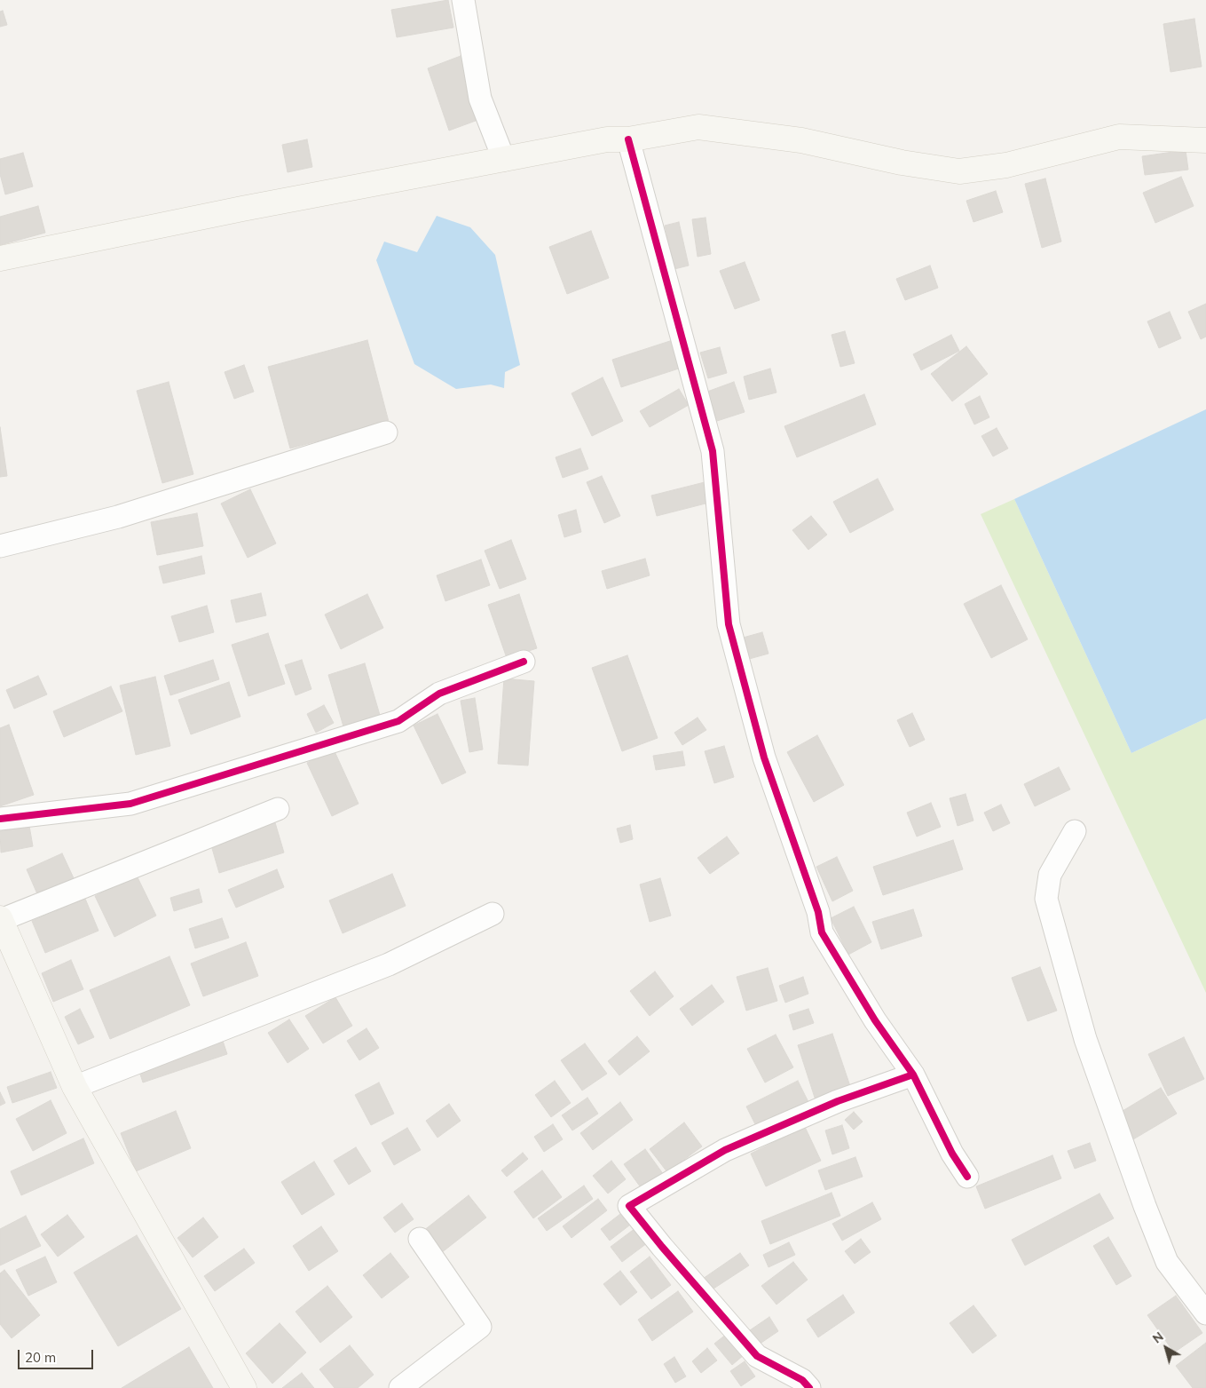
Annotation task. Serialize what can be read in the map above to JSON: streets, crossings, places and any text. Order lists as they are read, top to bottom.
{
  "scale_bar": "20 m",
  "north": "top left"
}
